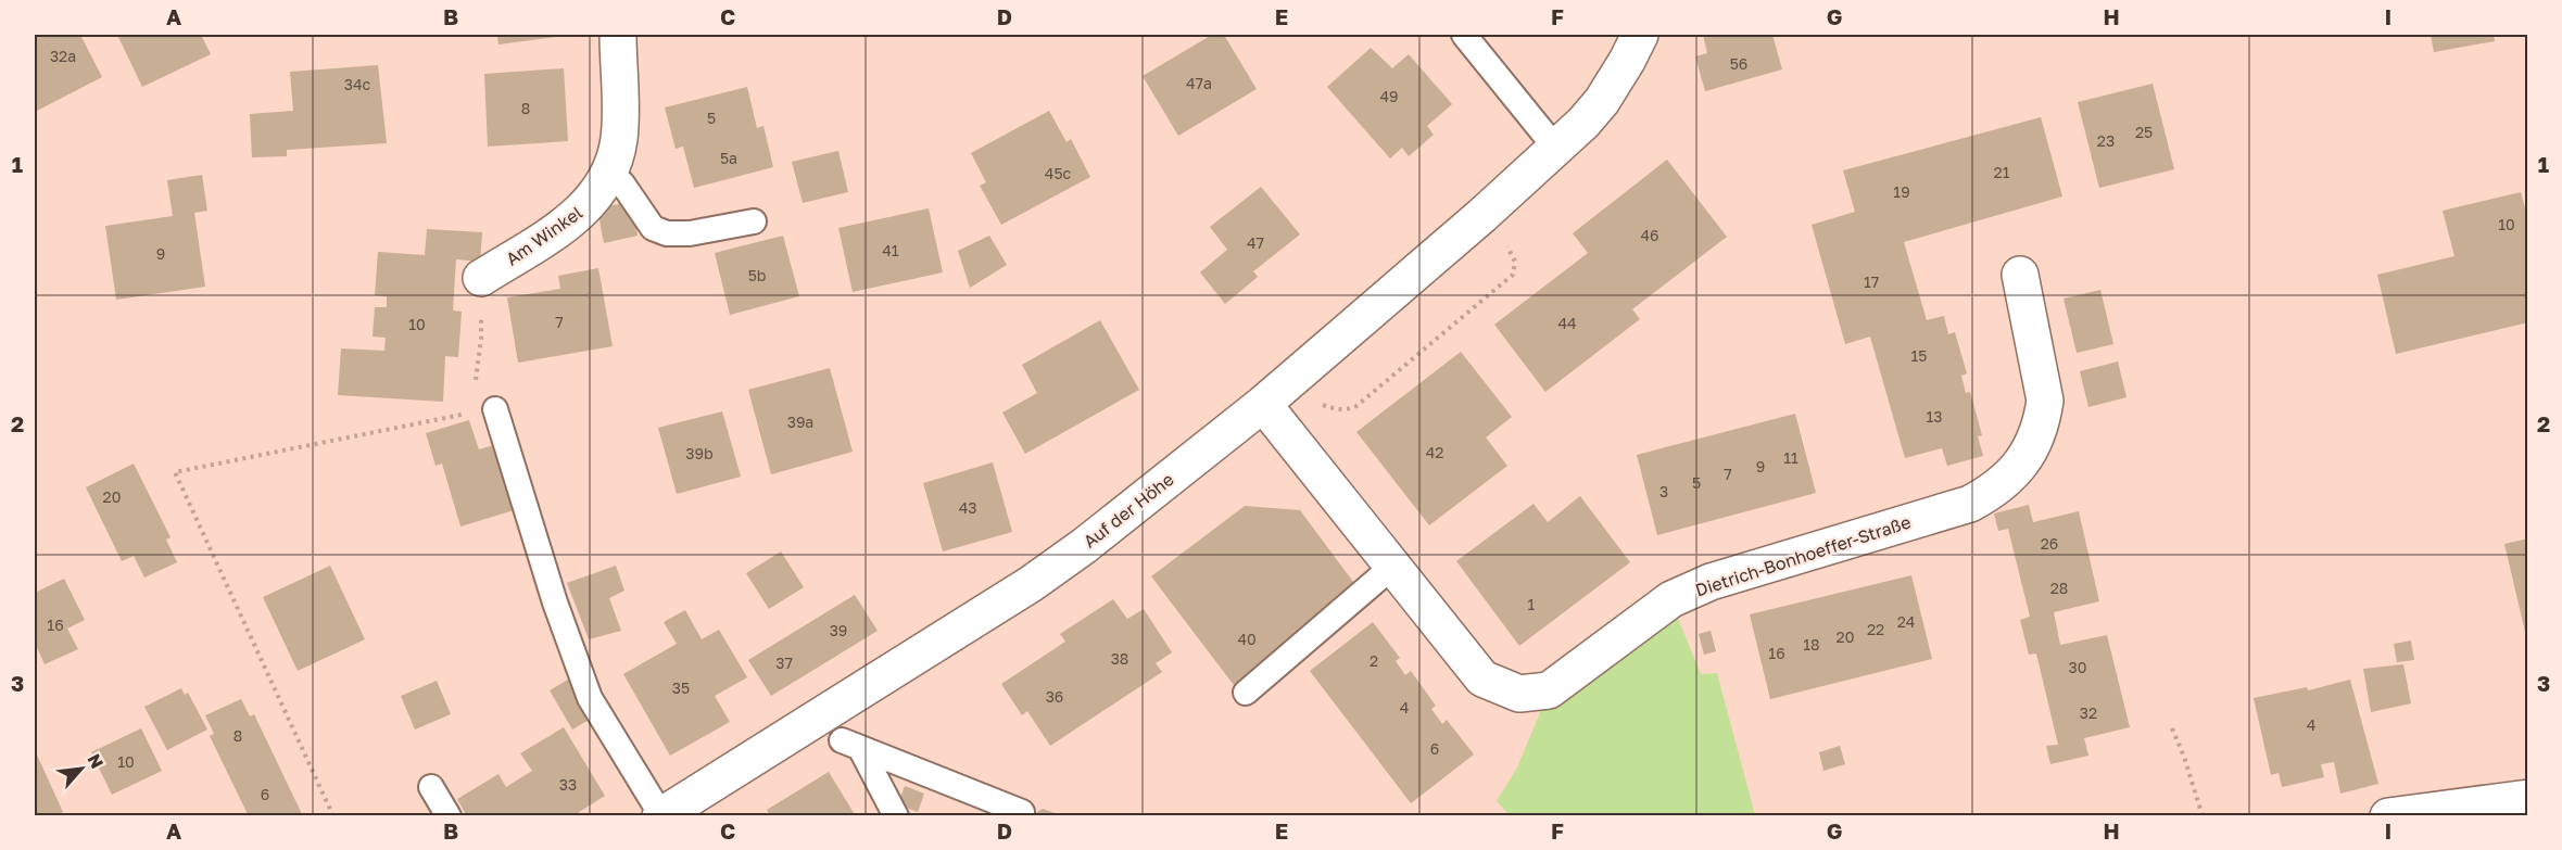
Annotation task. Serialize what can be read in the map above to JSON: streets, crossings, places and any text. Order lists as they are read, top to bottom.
{
  "streets": {
    "street": ["Am Winkel", "Auf der Höhe", "Dietrich-Bonhoeffer-Straße"]
  },
  "crossings": [
    ["Auf der Höhe", "Dietrich-Bonhoeffer-Straße"]
  ],
  "house_numbers": [
    "32a",
    "56",
    "47a",
    "34c",
    "49",
    "8",
    "5",
    "25",
    "23",
    "5a",
    "21",
    "45c",
    "19",
    "10",
    "46",
    "47",
    "41",
    "9",
    "5b",
    "17",
    "7",
    "44",
    "10",
    "15",
    "13",
    "39a",
    "42",
    "39b",
    "11",
    "9",
    "7",
    "5",
    "3",
    "20",
    "43",
    "26",
    "28",
    "1",
    "24",
    "16",
    "22",
    "39",
    "20",
    "40",
    "18",
    "16",
    "38",
    "2",
    "37",
    "30",
    "35",
    "36",
    "4",
    "32",
    "4",
    "8",
    "6",
    "10",
    "33",
    "6"
  ],
  "north": "top right",
  "grid": {
    "columns": [
      "A",
      "B",
      "C",
      "D",
      "E",
      "F",
      "G",
      "H",
      "I"
    ],
    "rows": ["1", "2", "3"]
  }
}
